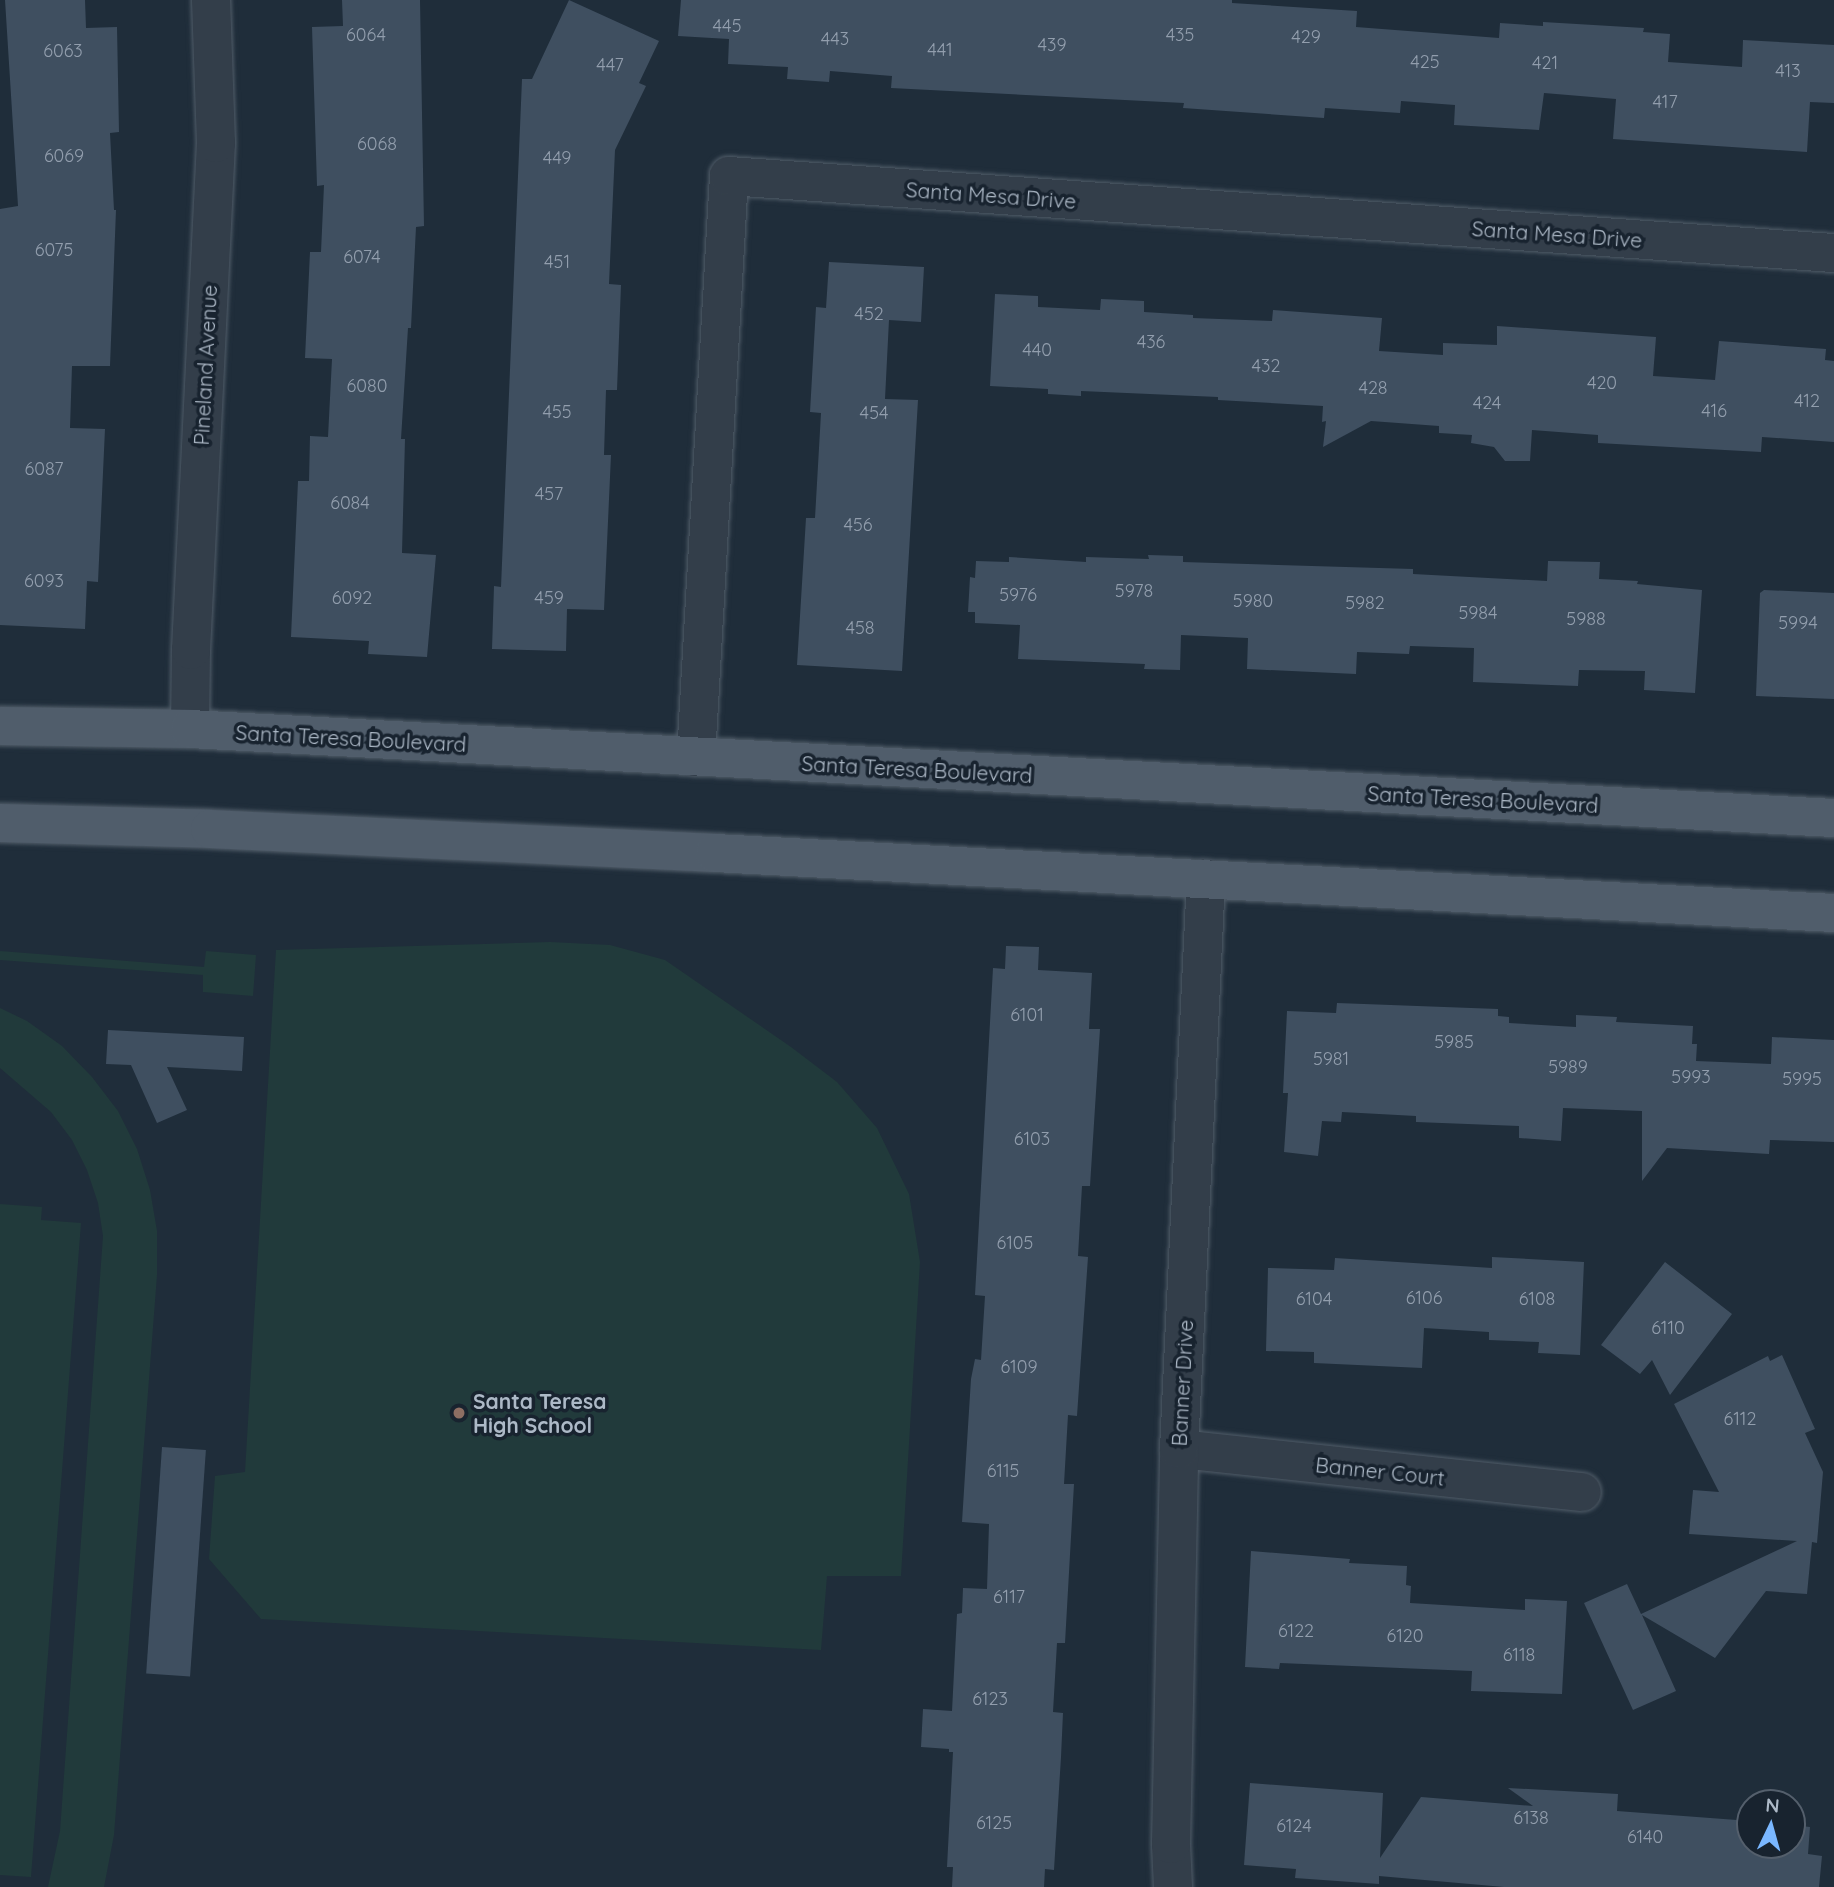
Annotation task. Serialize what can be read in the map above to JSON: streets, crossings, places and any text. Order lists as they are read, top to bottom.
{
  "streets": {
    "main road": ["Santa Teresa Boulevard"],
    "street": [
      "Santa Mesa Drive",
      "Pineland Avenue",
      "Banner Drive",
      "Banner Court"
    ]
  },
  "crossings": [
    ["Santa Mesa Drive", "Santa Teresa Boulevard"],
    ["Pineland Avenue", "Santa Teresa Boulevard"],
    ["Banner Drive", "Banner Court"]
  ],
  "places": ["Santa Teresa High School"],
  "house_numbers": [
    "445",
    "6064",
    "435",
    "429",
    "443",
    "439",
    "441",
    "6063",
    "425",
    "421",
    "447",
    "413",
    "417",
    "6068",
    "6069",
    "449",
    "6075",
    "6074",
    "451",
    "452",
    "436",
    "440",
    "432",
    "420",
    "6080",
    "428",
    "412",
    "424",
    "416",
    "455",
    "454",
    "6087",
    "457",
    "6084",
    "456",
    "6093",
    "5978",
    "5976",
    "6092",
    "459",
    "5980",
    "5982",
    "5984",
    "5988",
    "5994",
    "458",
    "6101",
    "5985",
    "5981",
    "5989",
    "5993",
    "5995",
    "6103",
    "6105",
    "6106",
    "6104",
    "6108",
    "6110",
    "6109",
    "6112",
    "6115",
    "6117",
    "6122",
    "6120",
    "6118",
    "6123",
    "6138",
    "6125",
    "6124",
    "6140"
  ],
  "north": "top"
}
